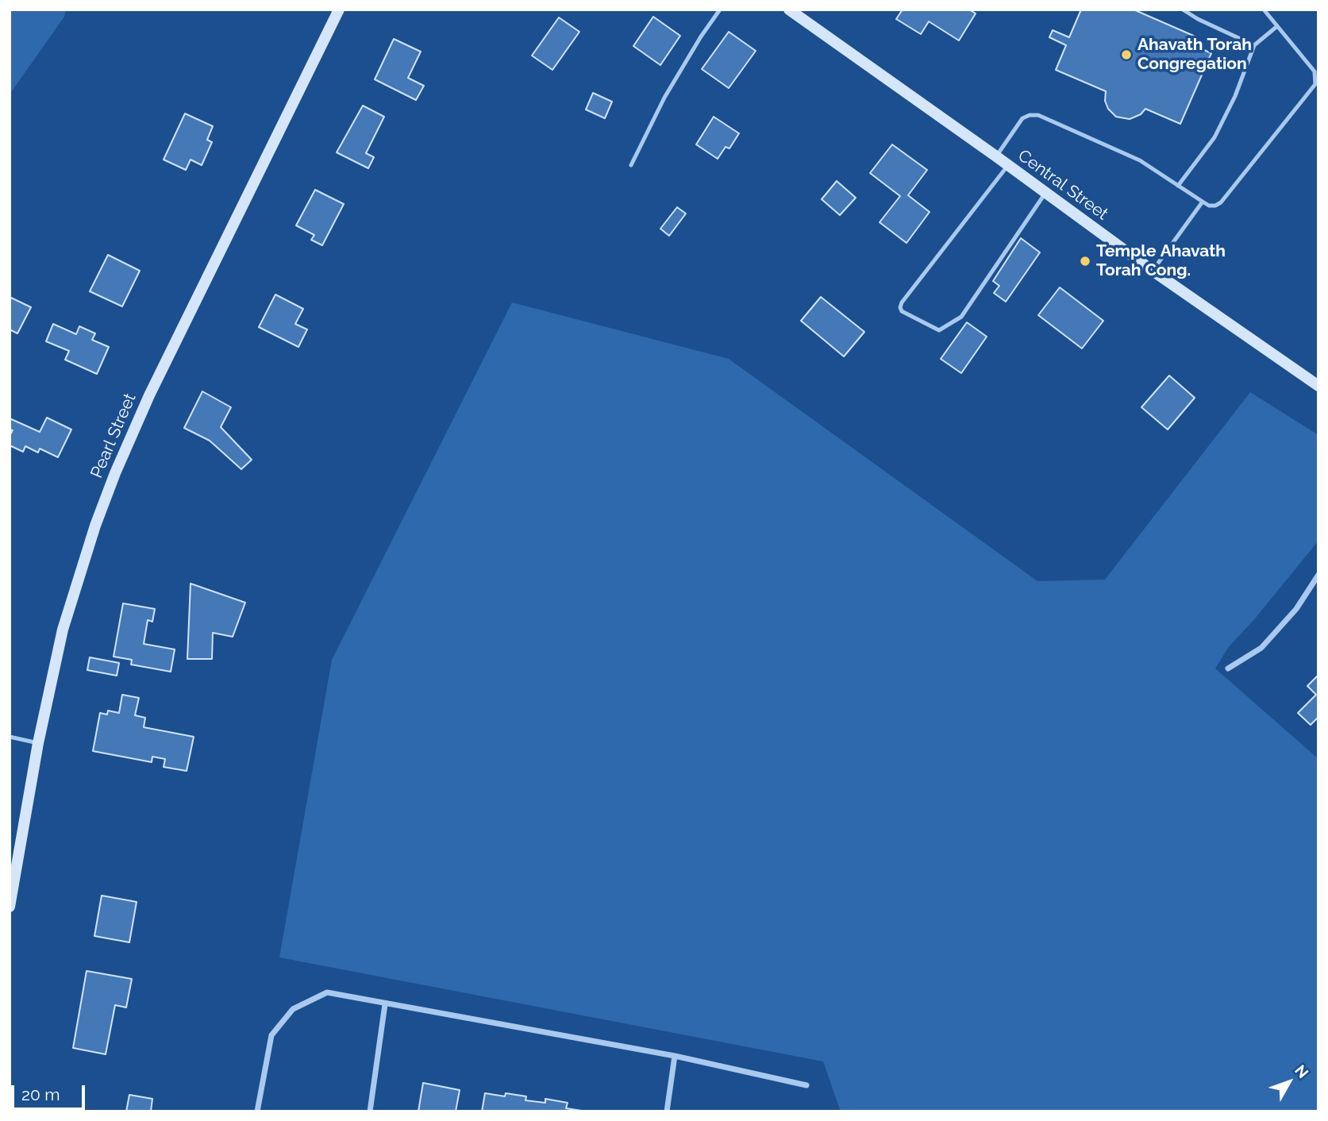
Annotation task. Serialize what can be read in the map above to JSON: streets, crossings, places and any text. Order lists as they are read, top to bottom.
{
  "streets": {
    "main road": ["Central Street", "Pearl Street"]
  },
  "places": ["Ahavath Torah Congregation", "Temple Ahavath Torah Cong."],
  "scale_bar": "20 m",
  "north": "top right"
}
